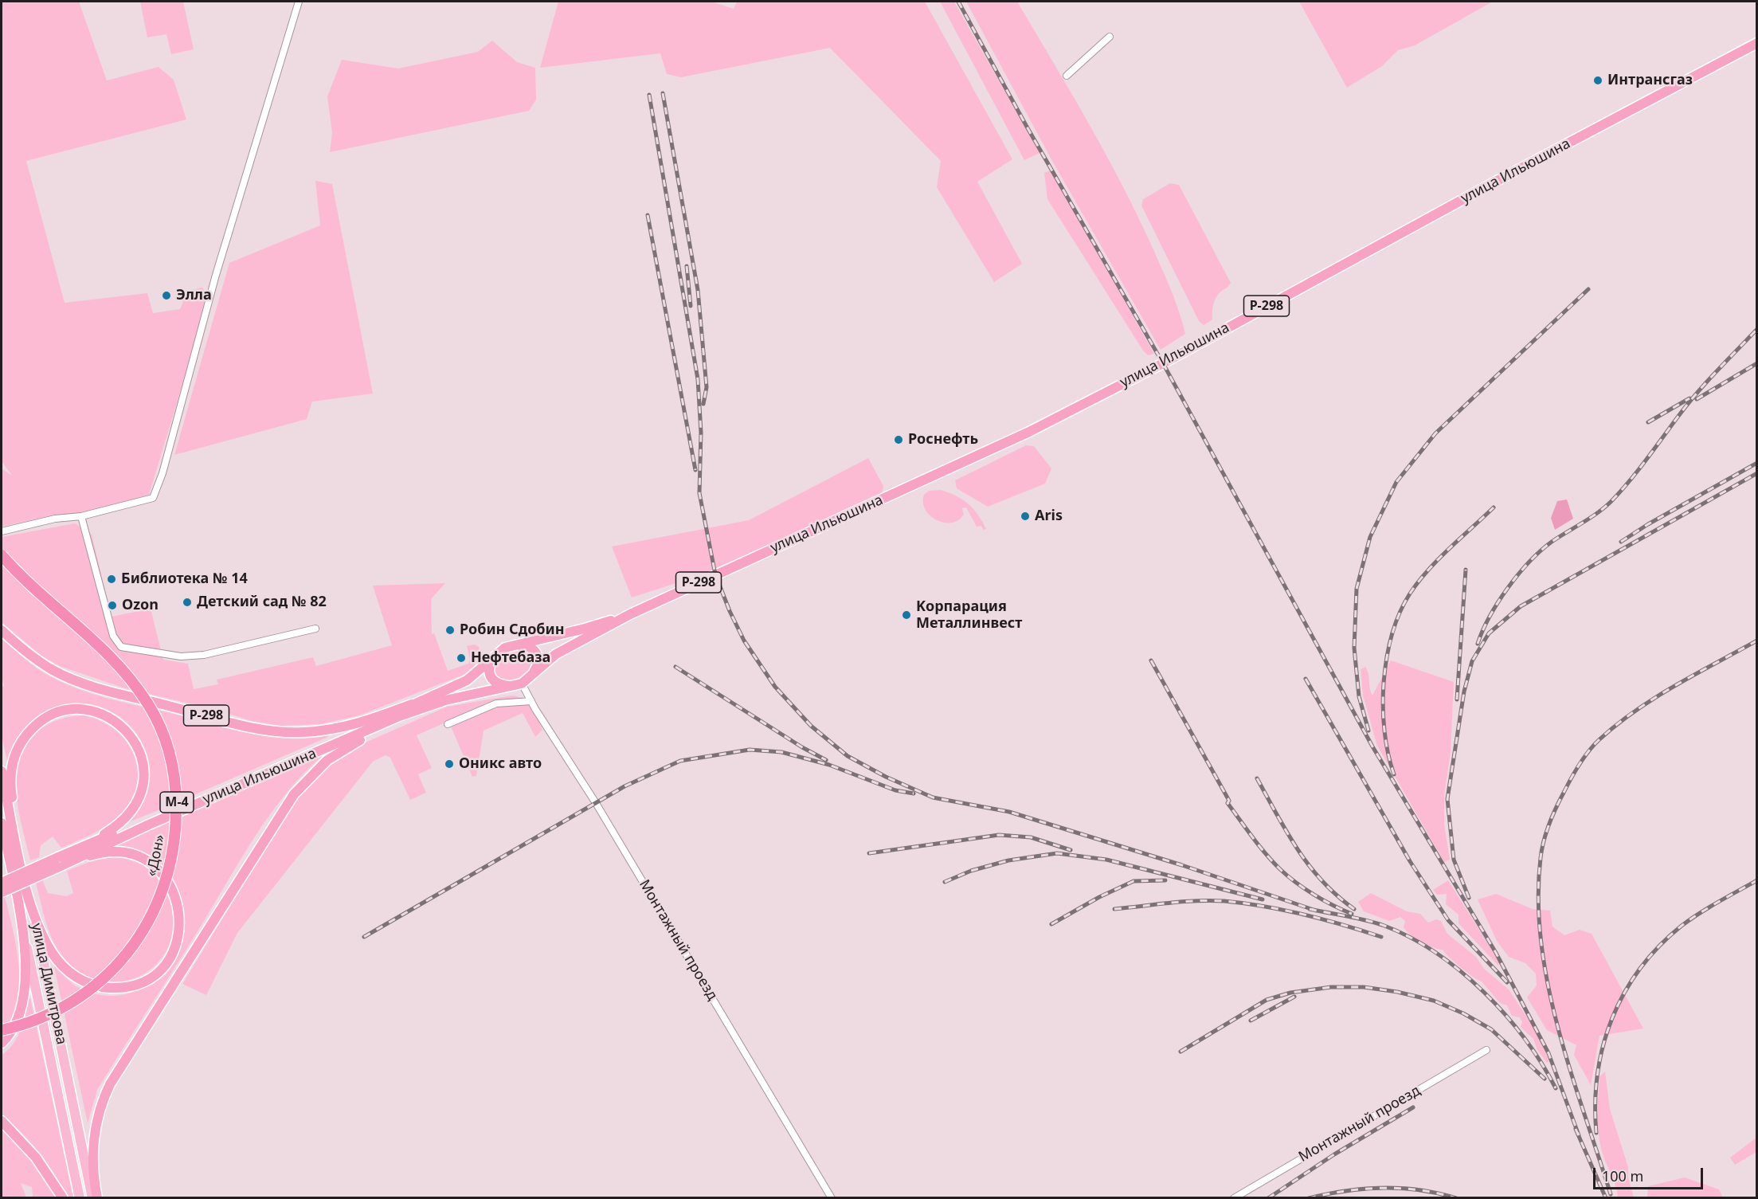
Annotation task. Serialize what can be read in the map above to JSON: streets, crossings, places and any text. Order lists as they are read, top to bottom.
{
  "streets": {
    "highway": [
      "улица Ильюшина",
      "Р-298",
      "М-4",
      "«Дон»",
      "улица Димитрова"
    ],
    "street": ["Монтажный проезд"]
  },
  "crossings": [
    ["улица Ильюшина", "Р-298"],
    ["Р-298", "Монтажный проезд"]
  ],
  "places": [
    "Интрансгаз",
    "Элла",
    "Роснефть",
    "Aris",
    "Библиотека № 14",
    "Детский сад № 82",
    "Ozon",
    "Kорпарация Металлинвест",
    "Робин Сдобин",
    "Нефтебаза",
    "Оникс авто"
  ],
  "scale_bar": "100 m"
}
